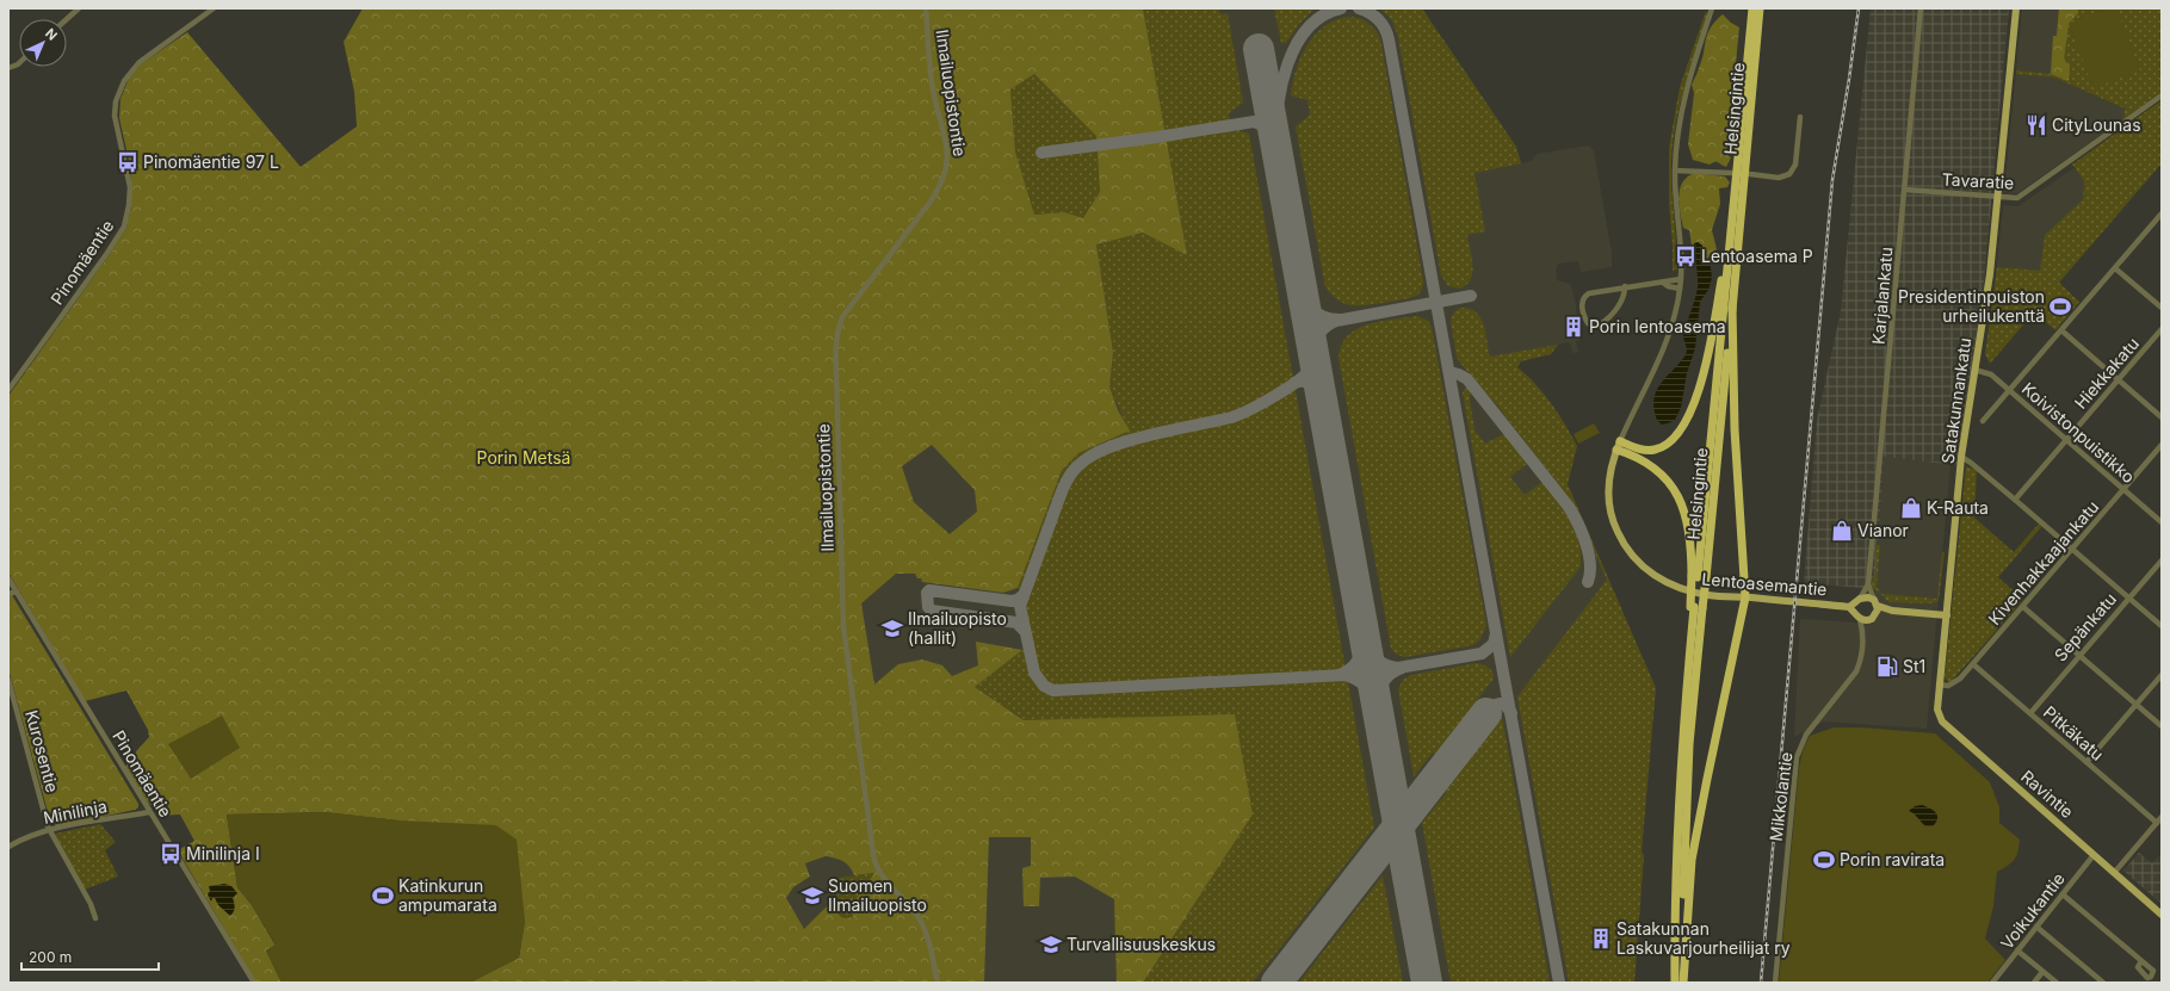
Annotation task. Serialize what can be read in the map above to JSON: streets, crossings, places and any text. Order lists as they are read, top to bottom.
{
  "streets": {
    "highway": ["Helsingintie"],
    "main road": ["Satakunnankatu", "Lentoasemantie", "Ravintie"],
    "street": [
      "Ilmailuopistontie",
      "Tavaratie",
      "Pinomäentie",
      "Karjalankatu",
      "Hiekkakatu",
      "Koivistonpuistikko",
      "Kivenhakkaajankatu",
      "Sepänkatu",
      "Pitkäkatu",
      "Kurosentie",
      "Mikkolantie",
      "Minilinja",
      "Voikukantie"
    ]
  },
  "crossings": [
    ["Tavaratie", "Karjalankatu"],
    ["Tavaratie", "Satakunnankatu"],
    ["Pinomäentie", "Minilinja"],
    ["Karjalankatu", "Lentoasemantie"],
    ["Hiekkakatu", "Koivistonpuistikko"],
    ["Satakunnankatu", "Koivistonpuistikko"],
    ["Satakunnankatu", "Kivenhakkaajankatu"],
    ["Satakunnankatu", "Ravintie"],
    ["Koivistonpuistikko", "Kivenhakkaajankatu"],
    ["Kivenhakkaajankatu", "Pitkäkatu"],
    ["Kivenhakkaajankatu", "Ravintie"],
    ["Sepänkatu", "Pitkäkatu"],
    ["Kurosentie", "Minilinja"],
    ["Ravintie", "Voikukantie"]
  ],
  "parks": ["Porin Metsä"],
  "places": {
    "restaurant": ["CityLounas"],
    "bus stop": ["Pinomäentie 97 L", "Lentoasema P", "Minilinja I"],
    "sports": ["Presidentinpuiston urheilukenttä", "Porin ravirata", "Katinkurun ampumarata"],
    "building": ["Porin lentoasema", "Satakunnan Laskuvarjourheilijat ry"],
    "shop": ["K-Rauta", "Vianor"],
    "school or university": ["Ilmailuopisto (hallit)", "Suomen Ilmailuopisto", "Turvallisuuskeskus"],
    "fuel station": ["St1"]
  },
  "scale_bar": "200 m",
  "north": "top right"
}
